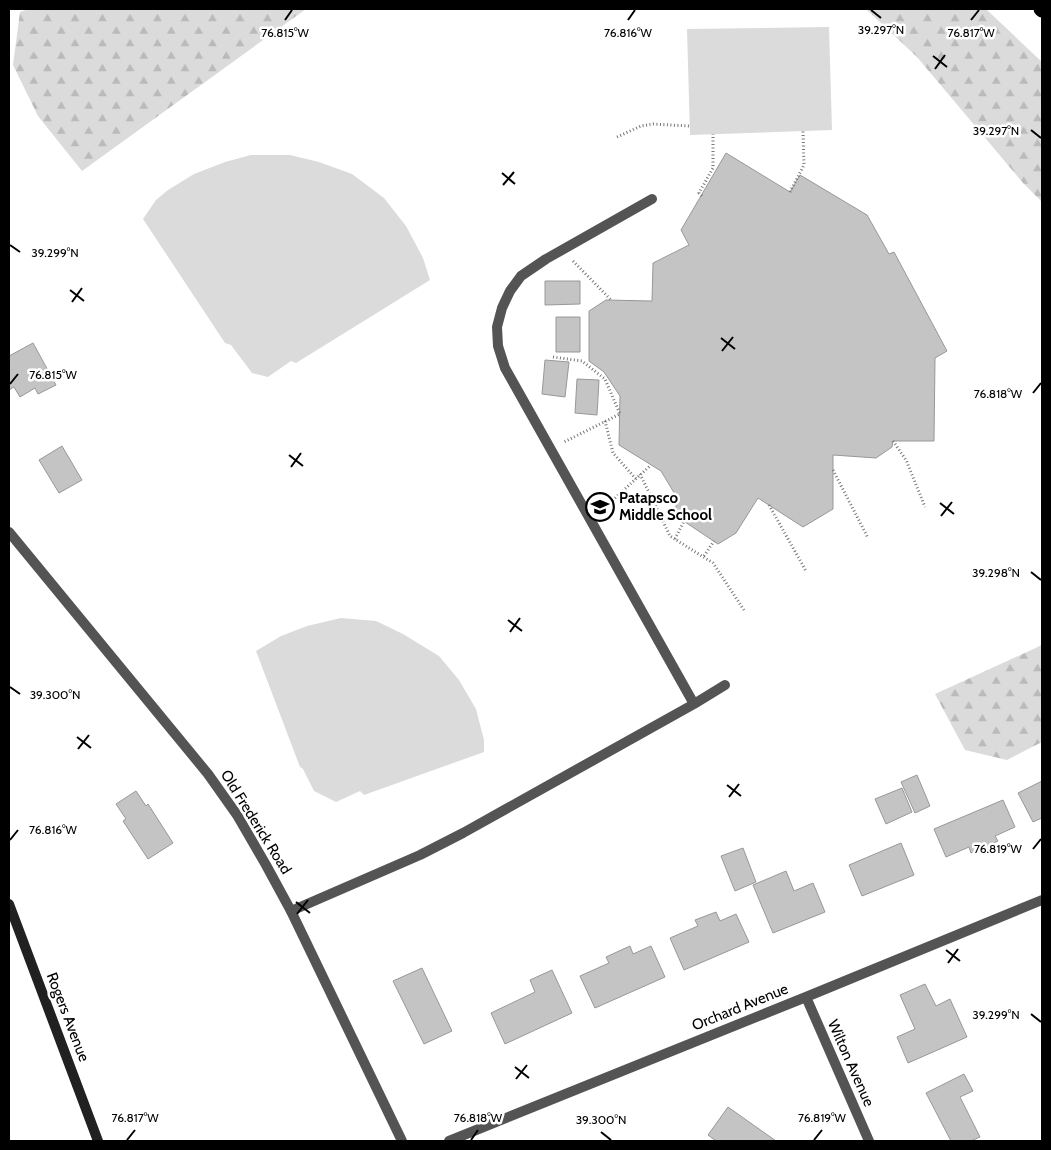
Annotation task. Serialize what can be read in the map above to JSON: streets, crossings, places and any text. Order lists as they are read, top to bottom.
{
  "streets": {
    "main road": ["Rogers Avenue"],
    "street": ["Old Frederick Road", "Orchard Avenue", "Wilton Avenue"]
  },
  "crossings": [
    ["Orchard Avenue", "Wilton Avenue"]
  ],
  "places": {
    "school or university": ["Patapsco Middle School"]
  },
  "coordinates": [
    "39.297°N",
    "76.815°W",
    "76.816°W",
    "76.817°W",
    "39.299°N",
    "76.818°W",
    "39.298°N",
    "39.300°N",
    "76.819°W"
  ]
}
